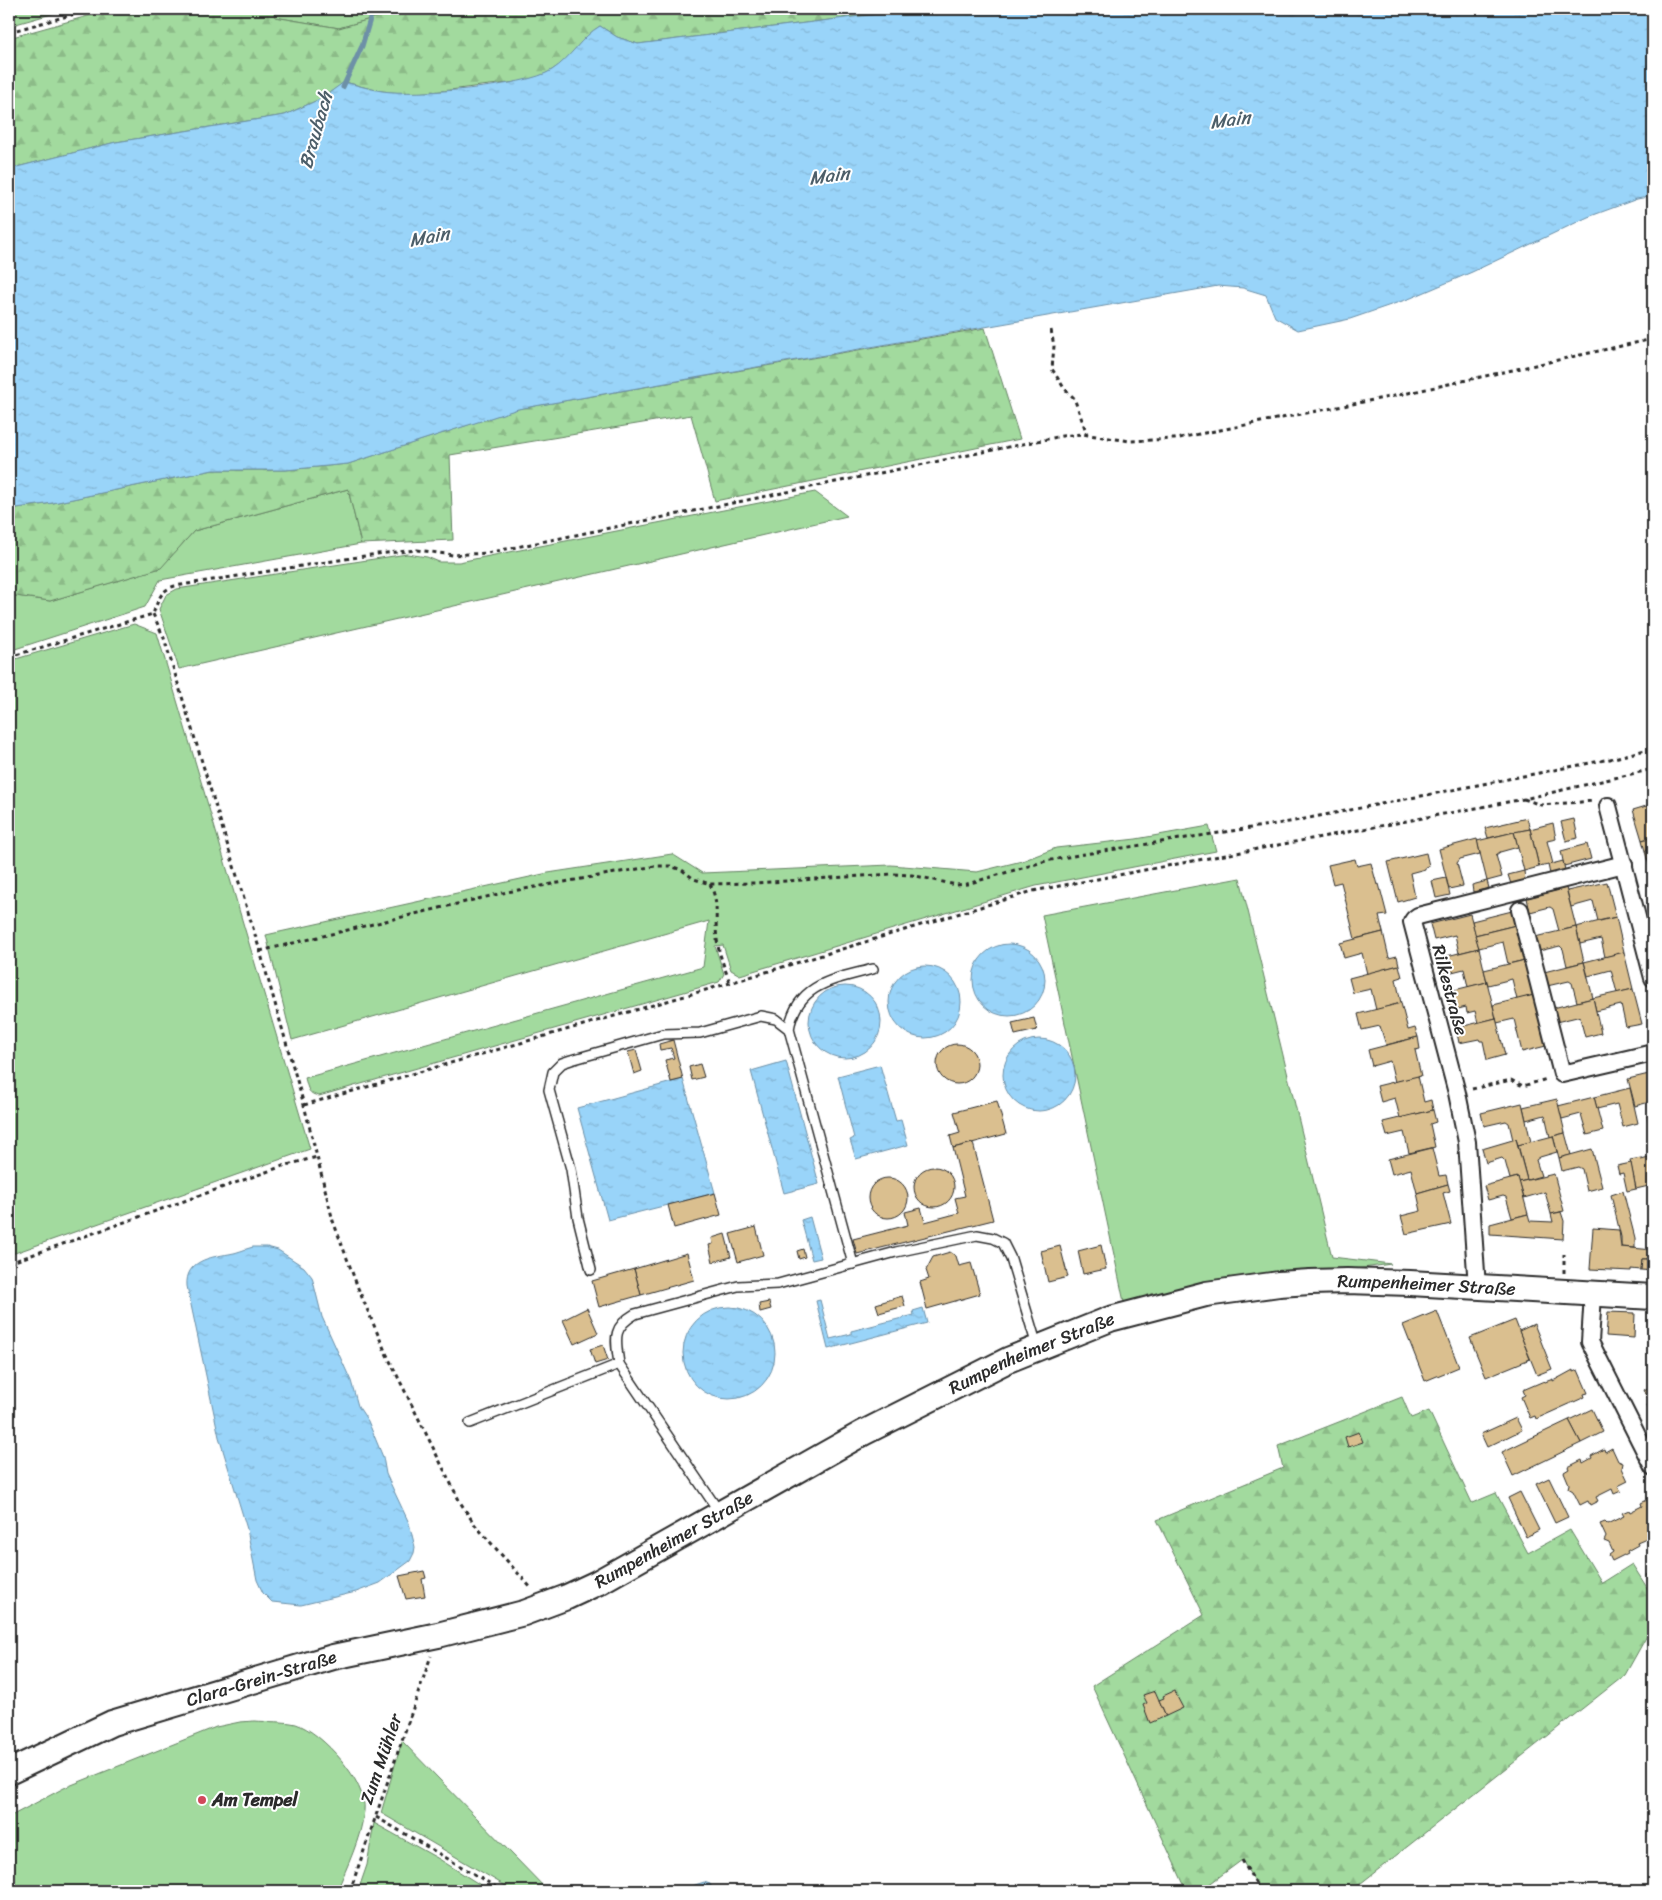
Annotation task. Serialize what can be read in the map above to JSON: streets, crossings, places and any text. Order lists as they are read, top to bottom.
{
  "streets": {
    "street": ["Rilkestraße", "Rumpenheimer Straße", "Clara-Grein-Straße"],
    "path": ["Zum Mühler"]
  },
  "crossings": [
    ["Rilkestraße", "Rumpenheimer Straße"],
    ["Rumpenheimer Straße", "Clara-Grein-Straße"],
    ["Clara-Grein-Straße", "Zum Mühler"]
  ],
  "water": ["Main", "Braubach"],
  "places": ["Am Tempel"]
}
